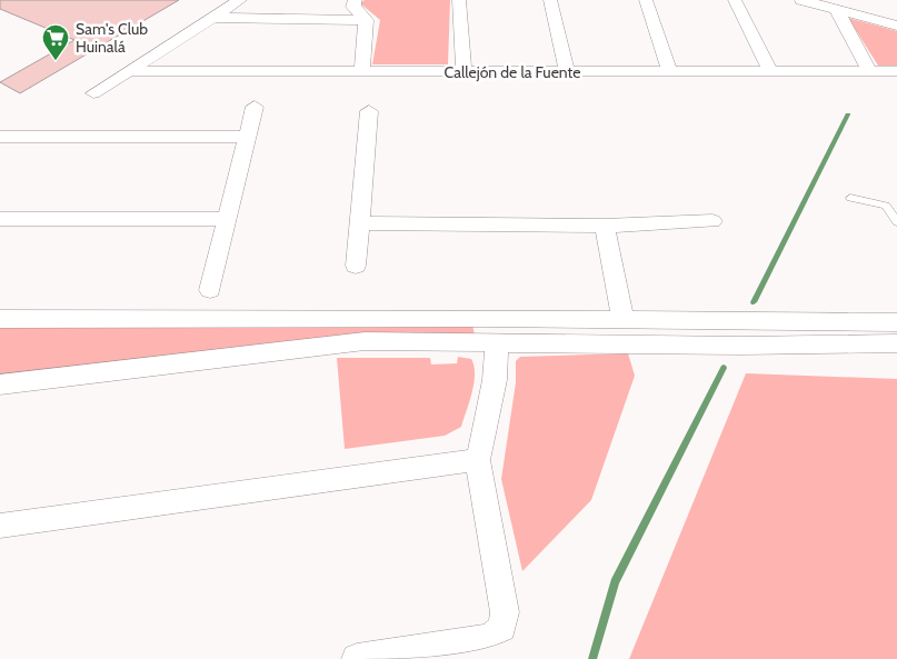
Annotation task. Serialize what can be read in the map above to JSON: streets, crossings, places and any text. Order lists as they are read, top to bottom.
{
  "streets": {
    "street": ["Callejón de la Fuente"]
  },
  "places": {
    "supermarket": ["Sam's Club Huinalá"]
  }
}
